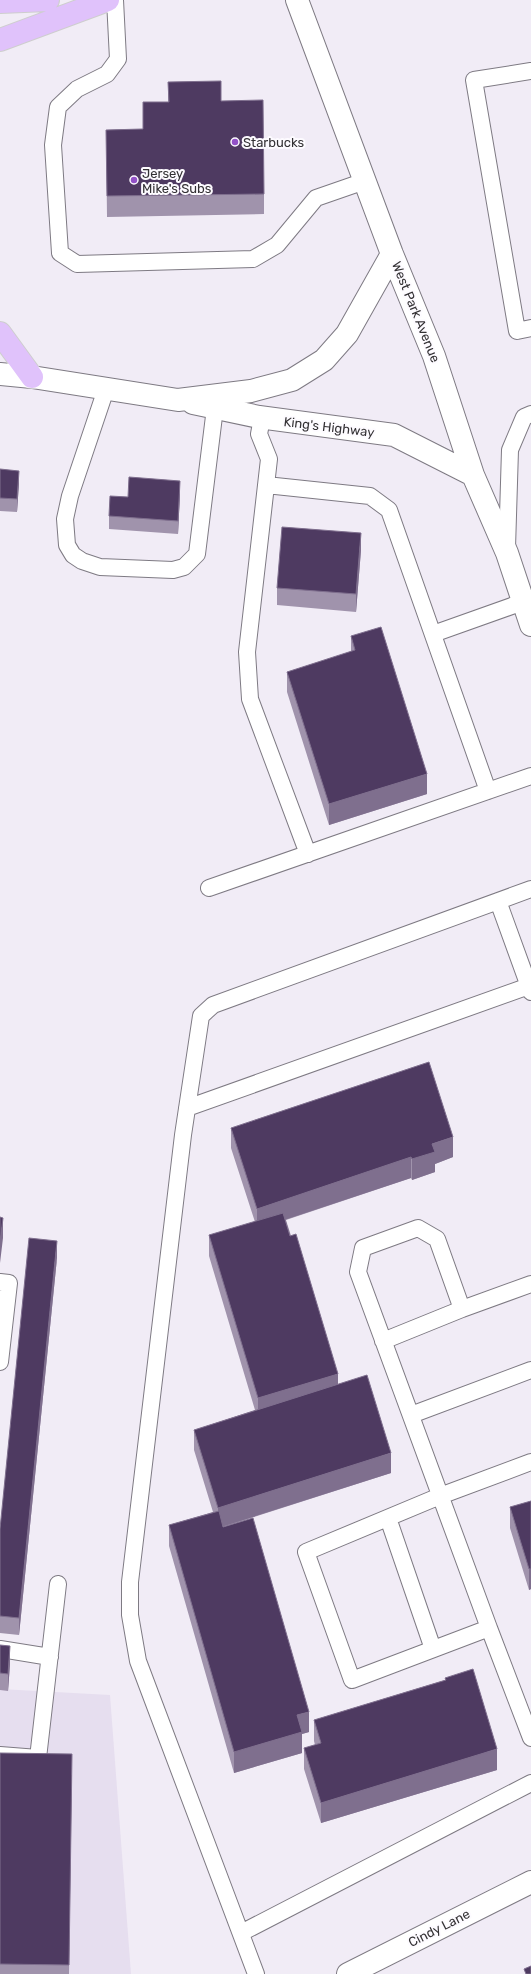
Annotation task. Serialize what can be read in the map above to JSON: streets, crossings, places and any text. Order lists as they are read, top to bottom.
{
  "streets": {
    "street": ["West Park Avenue", "King's Highway", "Cindy Lane"]
  },
  "crossings": [
    ["West Park Avenue", "King's Highway"]
  ],
  "places": ["Starbucks", "Jersey Mike's Subs"]
}
